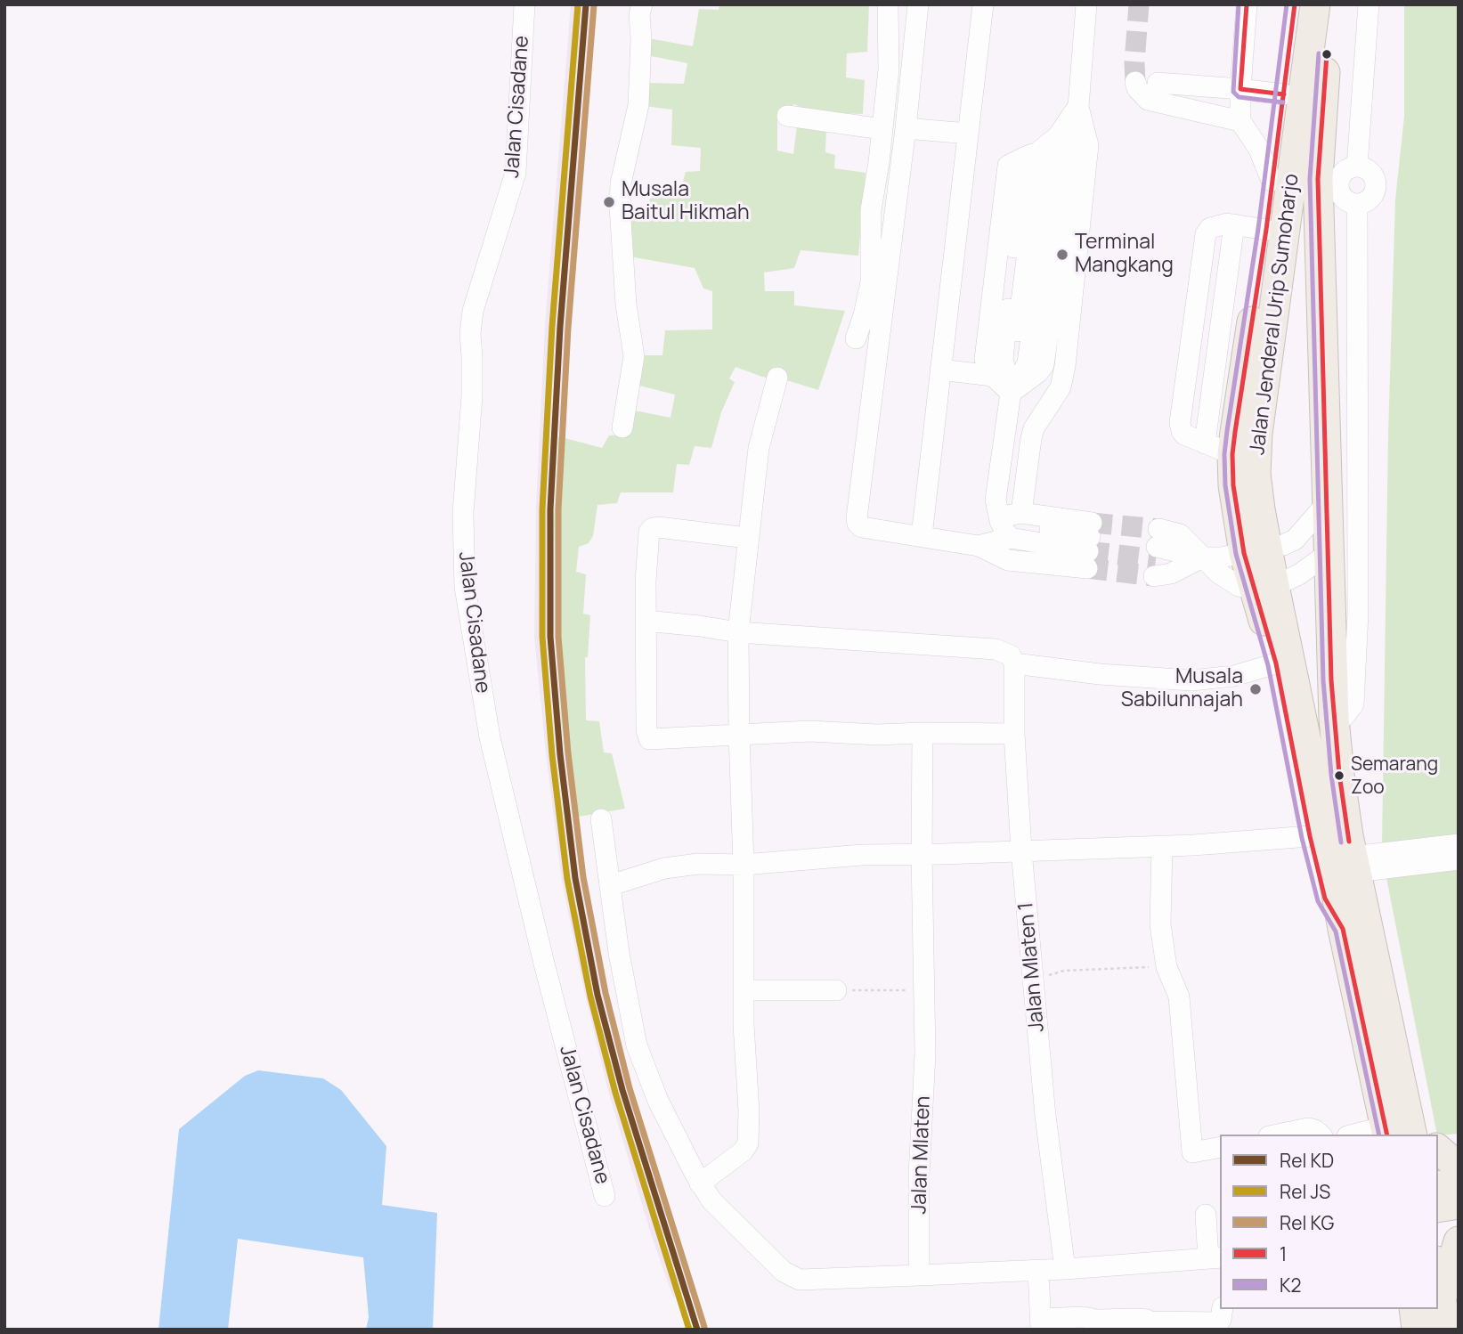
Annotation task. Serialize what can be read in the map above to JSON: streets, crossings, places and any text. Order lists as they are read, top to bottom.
{
  "streets": {
    "highway": ["Jalan Jenderal Urip Sumoharjo"],
    "street": ["Jalan Cisadane", "Jalan Mlaten 1", "Jalan Mlaten"]
  },
  "places": [
    "Musala Baitul Hikmah",
    "Terminal Mangkang",
    "Musala Sabilunnajah",
    "Semarang Zoo"
  ],
  "lines": [
    "rail line KD",
    "rail line JS",
    "transit line 1",
    "transit line K2",
    "rail line KG"
  ],
  "legend": [
    "Rel KD",
    "Rel JS",
    "Rel KG",
    "1",
    "K2"
  ]
}
